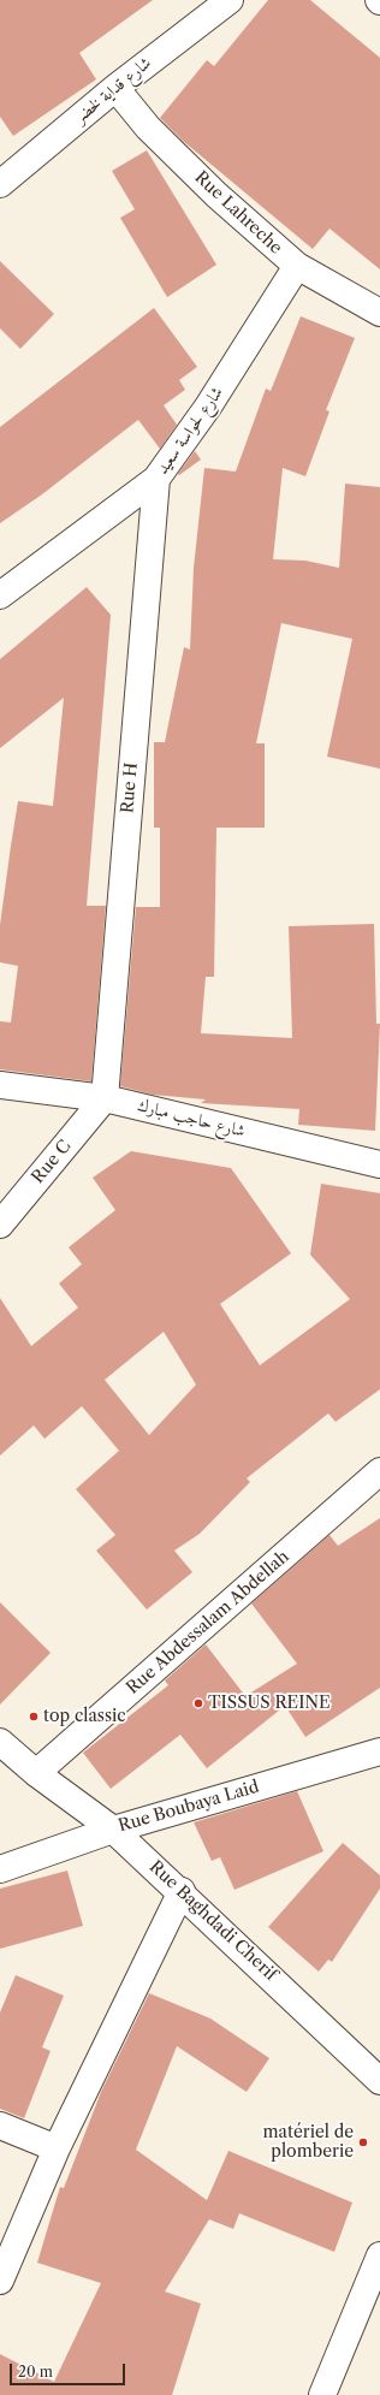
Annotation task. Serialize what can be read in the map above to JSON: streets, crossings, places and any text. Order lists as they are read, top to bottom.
{
  "streets": {
    "street": [
      "شارع قداية لخضر",
      "Rue Lahreche",
      "شارع لحواسة سعيد",
      "Rue H",
      "شارع حاجب مبارك",
      "Rue C",
      "Rue Abdessalam Abdellah",
      "Rue Boubaya Laid",
      "Rue Baghdadi Cherif"
    ]
  },
  "crossings": [
    ["شارع قداية لخضر", "Rue Lahreche"],
    ["Rue Lahreche", "شارع لحواسة سعيد"],
    ["شارع لحواسة سعيد", "Rue H"],
    ["Rue H", "شارع حاجب مبارك"],
    ["Rue H", "Rue C"],
    ["شارع حاجب مبارك", "Rue C"],
    ["Rue Abdessalam Abdellah", "Rue Baghdadi Cherif"],
    ["Rue Boubaya Laid", "Rue Baghdadi Cherif"]
  ],
  "places": ["TISSUS REINE", "top classic", "matériel de plomberie"],
  "scale_bar": "20 m"
}
